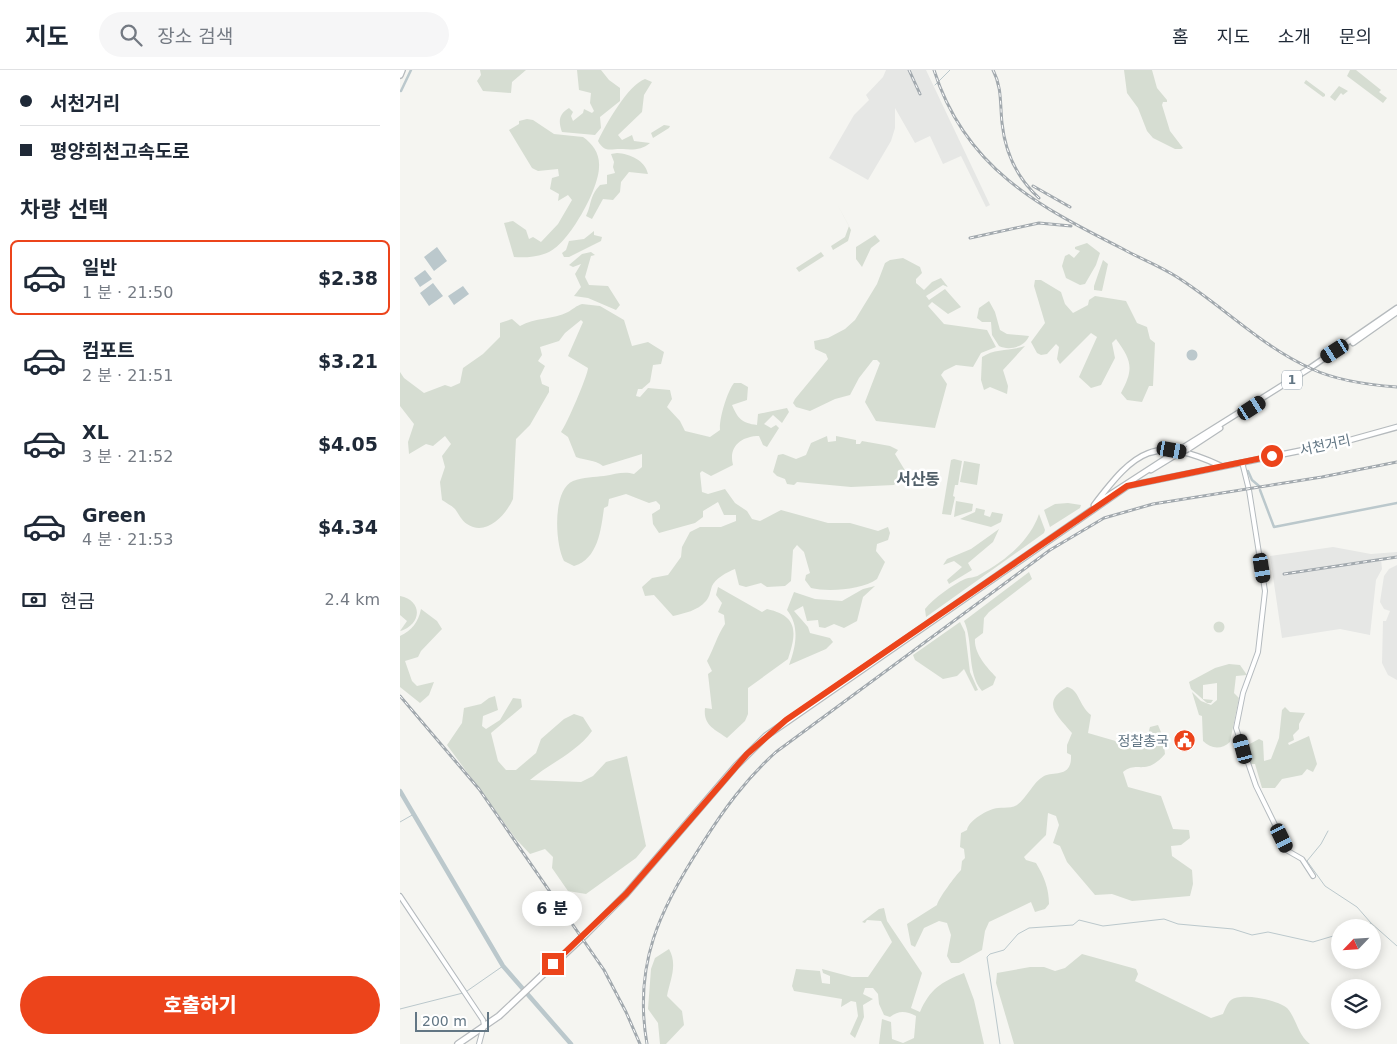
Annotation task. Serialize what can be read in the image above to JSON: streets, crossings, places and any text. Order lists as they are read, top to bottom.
{
  "streets": {
    "highway": ["1"],
    "main road": ["서천거리"]
  },
  "crossings": [
    ["1", "서천거리"]
  ],
  "districts": ["서산동"],
  "places": {
    "public building": ["정찰총국"]
  },
  "scale_bar": "200 m",
  "north": "bottom left",
  "page": {
    "header": "지도",
    "search": "장소 검색",
    "nav": [
      "홈",
      "지도",
      "소개",
      "문의"
    ],
    "banner": ["서천거리", "평양희천고속도로"],
    "heading": "차량 선택",
    "list": [
      {
        "name": "일반",
        "note": "1 분 · 21:50",
        "value": "$2.38"
      },
      {
        "name": "컴포트",
        "note": "2 분 · 21:51",
        "value": "$3.21"
      },
      {
        "name": "XL",
        "note": "3 분 · 21:52",
        "value": "$4.05"
      },
      {
        "name": "Green",
        "note": "4 분 · 21:53",
        "value": "$4.34"
      }
    ],
    "pay": ["현금", "2.4 km"],
    "bubble": "6 분",
    "buttons": "호출하기",
    "scale": "200 m"
  }
}
